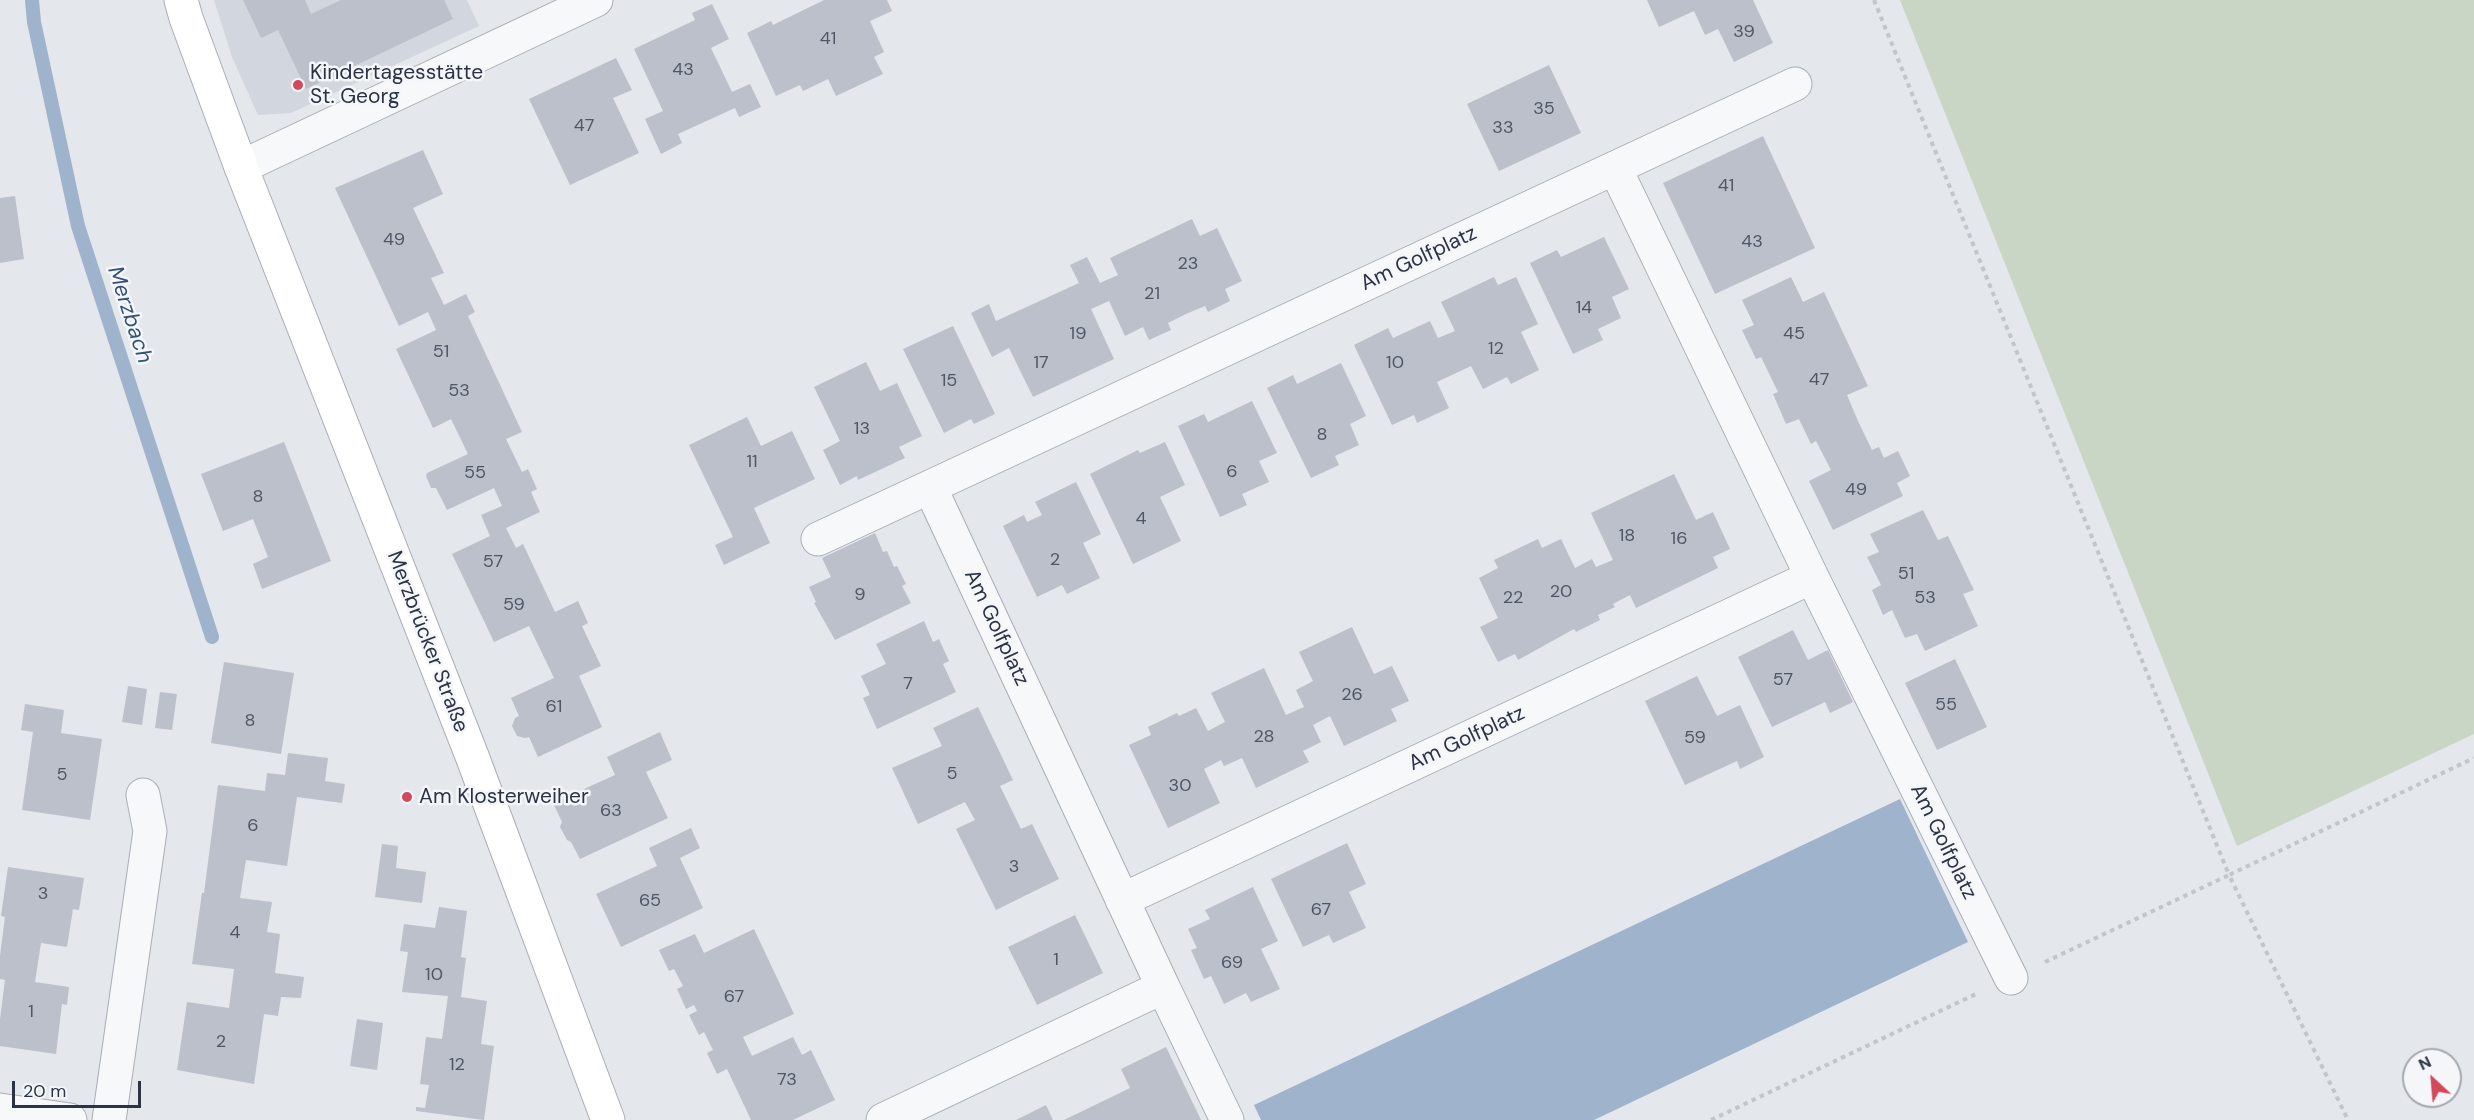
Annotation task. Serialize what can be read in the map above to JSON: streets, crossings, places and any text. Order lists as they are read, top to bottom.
{
  "streets": {
    "street": ["Am Golfplatz", "Merzbrücker Straße"]
  },
  "water": ["Merzbach"],
  "places": ["Kindertagesstätte St. Georg", "Am Klosterweiher"],
  "house_numbers": [
    "39",
    "41",
    "43",
    "35",
    "47",
    "33",
    "41",
    "49",
    "43",
    "23",
    "21",
    "14",
    "19",
    "45",
    "12",
    "51",
    "17",
    "10",
    "47",
    "15",
    "53",
    "13",
    "8",
    "11",
    "6",
    "55",
    "49",
    "8",
    "4",
    "18",
    "16",
    "2",
    "57",
    "51",
    "20",
    "9",
    "22",
    "53",
    "59",
    "57",
    "7",
    "26",
    "55",
    "61",
    "8",
    "28",
    "59",
    "5",
    "5",
    "30",
    "63",
    "6",
    "3",
    "3",
    "65",
    "67",
    "4",
    "1",
    "69",
    "10",
    "67",
    "1",
    "2",
    "12",
    "73"
  ],
  "scale_bar": "20 m",
  "north": "top left"
}
